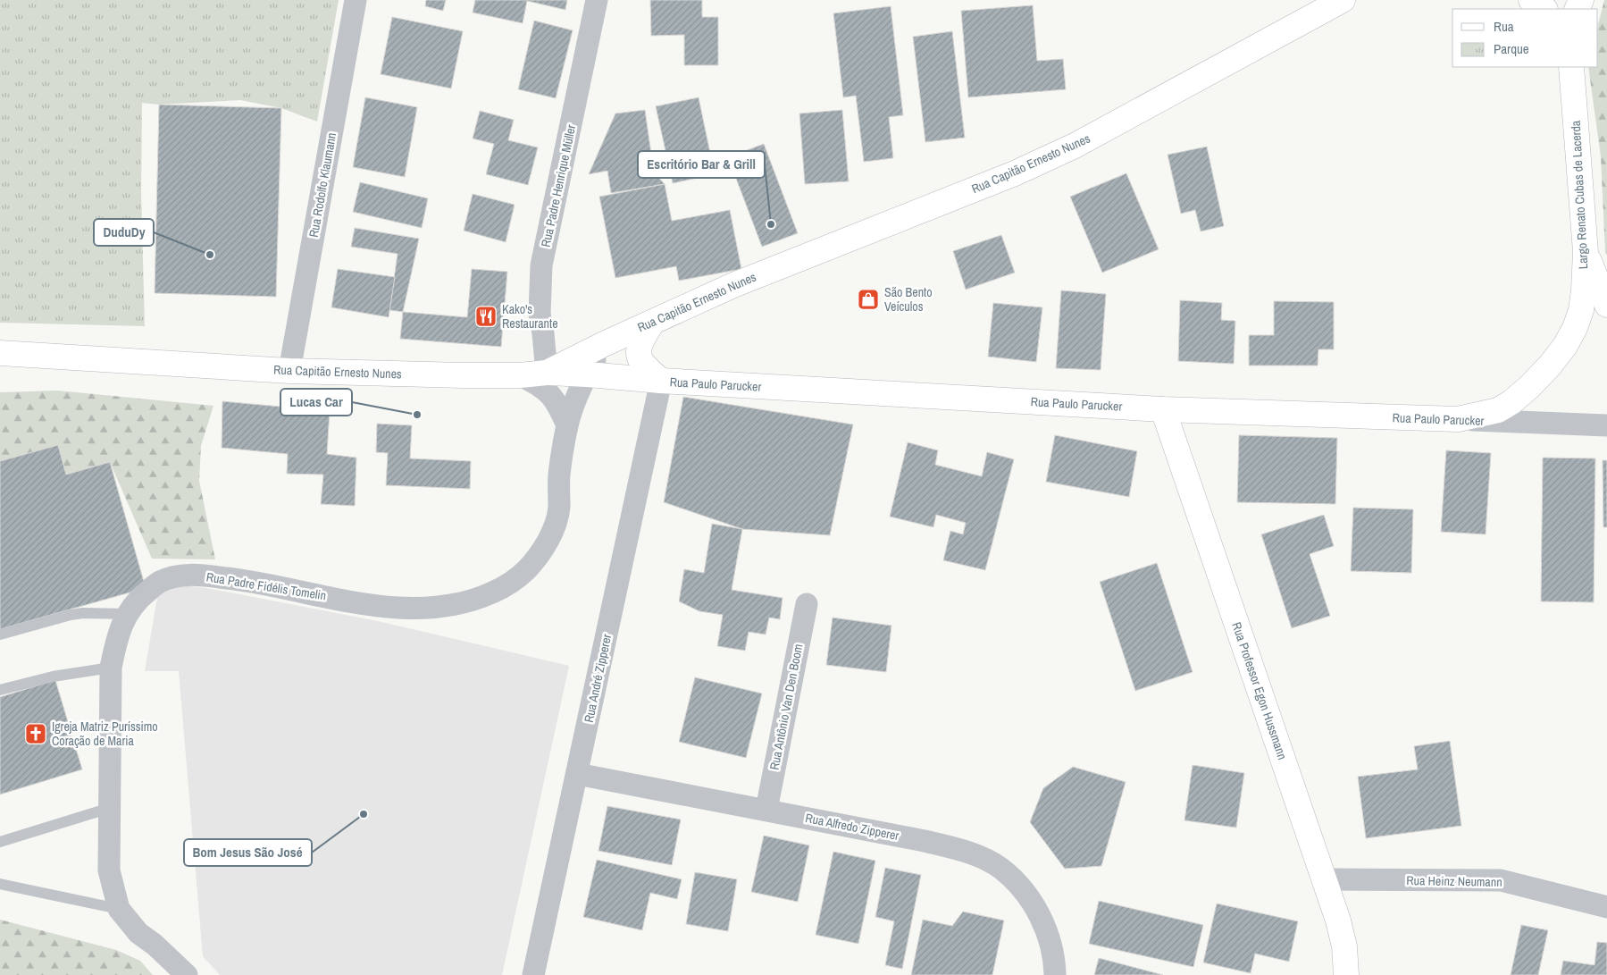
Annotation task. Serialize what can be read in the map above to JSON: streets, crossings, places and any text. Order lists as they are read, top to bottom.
{
  "streets": {
    "main road": [
      "Rua Capitão Ernesto Nunes",
      "Largo Renato Cubas de Lacerda",
      "Rua Paulo Parucker",
      "Rua Professor Egon Hussmann"
    ],
    "street": [
      "Rua Rodolfo Klaumann",
      "Rua Padre Henrique Müller",
      "Rua Padre Fidélis Tomelin",
      "Rua André Zipperer",
      "Rua Antônio Van Den Boom",
      "Rua Alfredo Zipperer",
      "Rua Heinz Neumann"
    ]
  },
  "crossings": [
    ["Rua Capitão Ernesto Nunes", "Rua Rodolfo Klaumann"],
    ["Rua Capitão Ernesto Nunes", "Rua Padre Henrique Müller"],
    ["Rua Capitão Ernesto Nunes", "Rua Paulo Parucker"],
    ["Rua Capitão Ernesto Nunes", "Rua Padre Fidélis Tomelin"],
    ["Rua Padre Henrique Müller", "Rua Paulo Parucker"],
    ["Largo Renato Cubas de Lacerda", "Rua Paulo Parucker"],
    ["Rua Paulo Parucker", "Rua Padre Fidélis Tomelin"],
    ["Rua Paulo Parucker", "Rua André Zipperer"],
    ["Rua Paulo Parucker", "Rua Professor Egon Hussmann"],
    ["Rua André Zipperer", "Rua Alfredo Zipperer"],
    ["Rua Professor Egon Hussmann", "Rua Heinz Neumann"],
    ["Rua Antônio Van Den Boom", "Rua Alfredo Zipperer"]
  ],
  "places": {
    "other": [
      "Escritório Bar & Grill",
      "DuduDy",
      "Lucas Car",
      "Bom Jesus São José"
    ],
    "shop": ["São Bento Veículos"],
    "restaurant": ["Kako's Restaurante"],
    "church": ["Igreja Matriz Puríssimo Coração de Maria"]
  },
  "legend": ["Rua", "Parque"]
}
